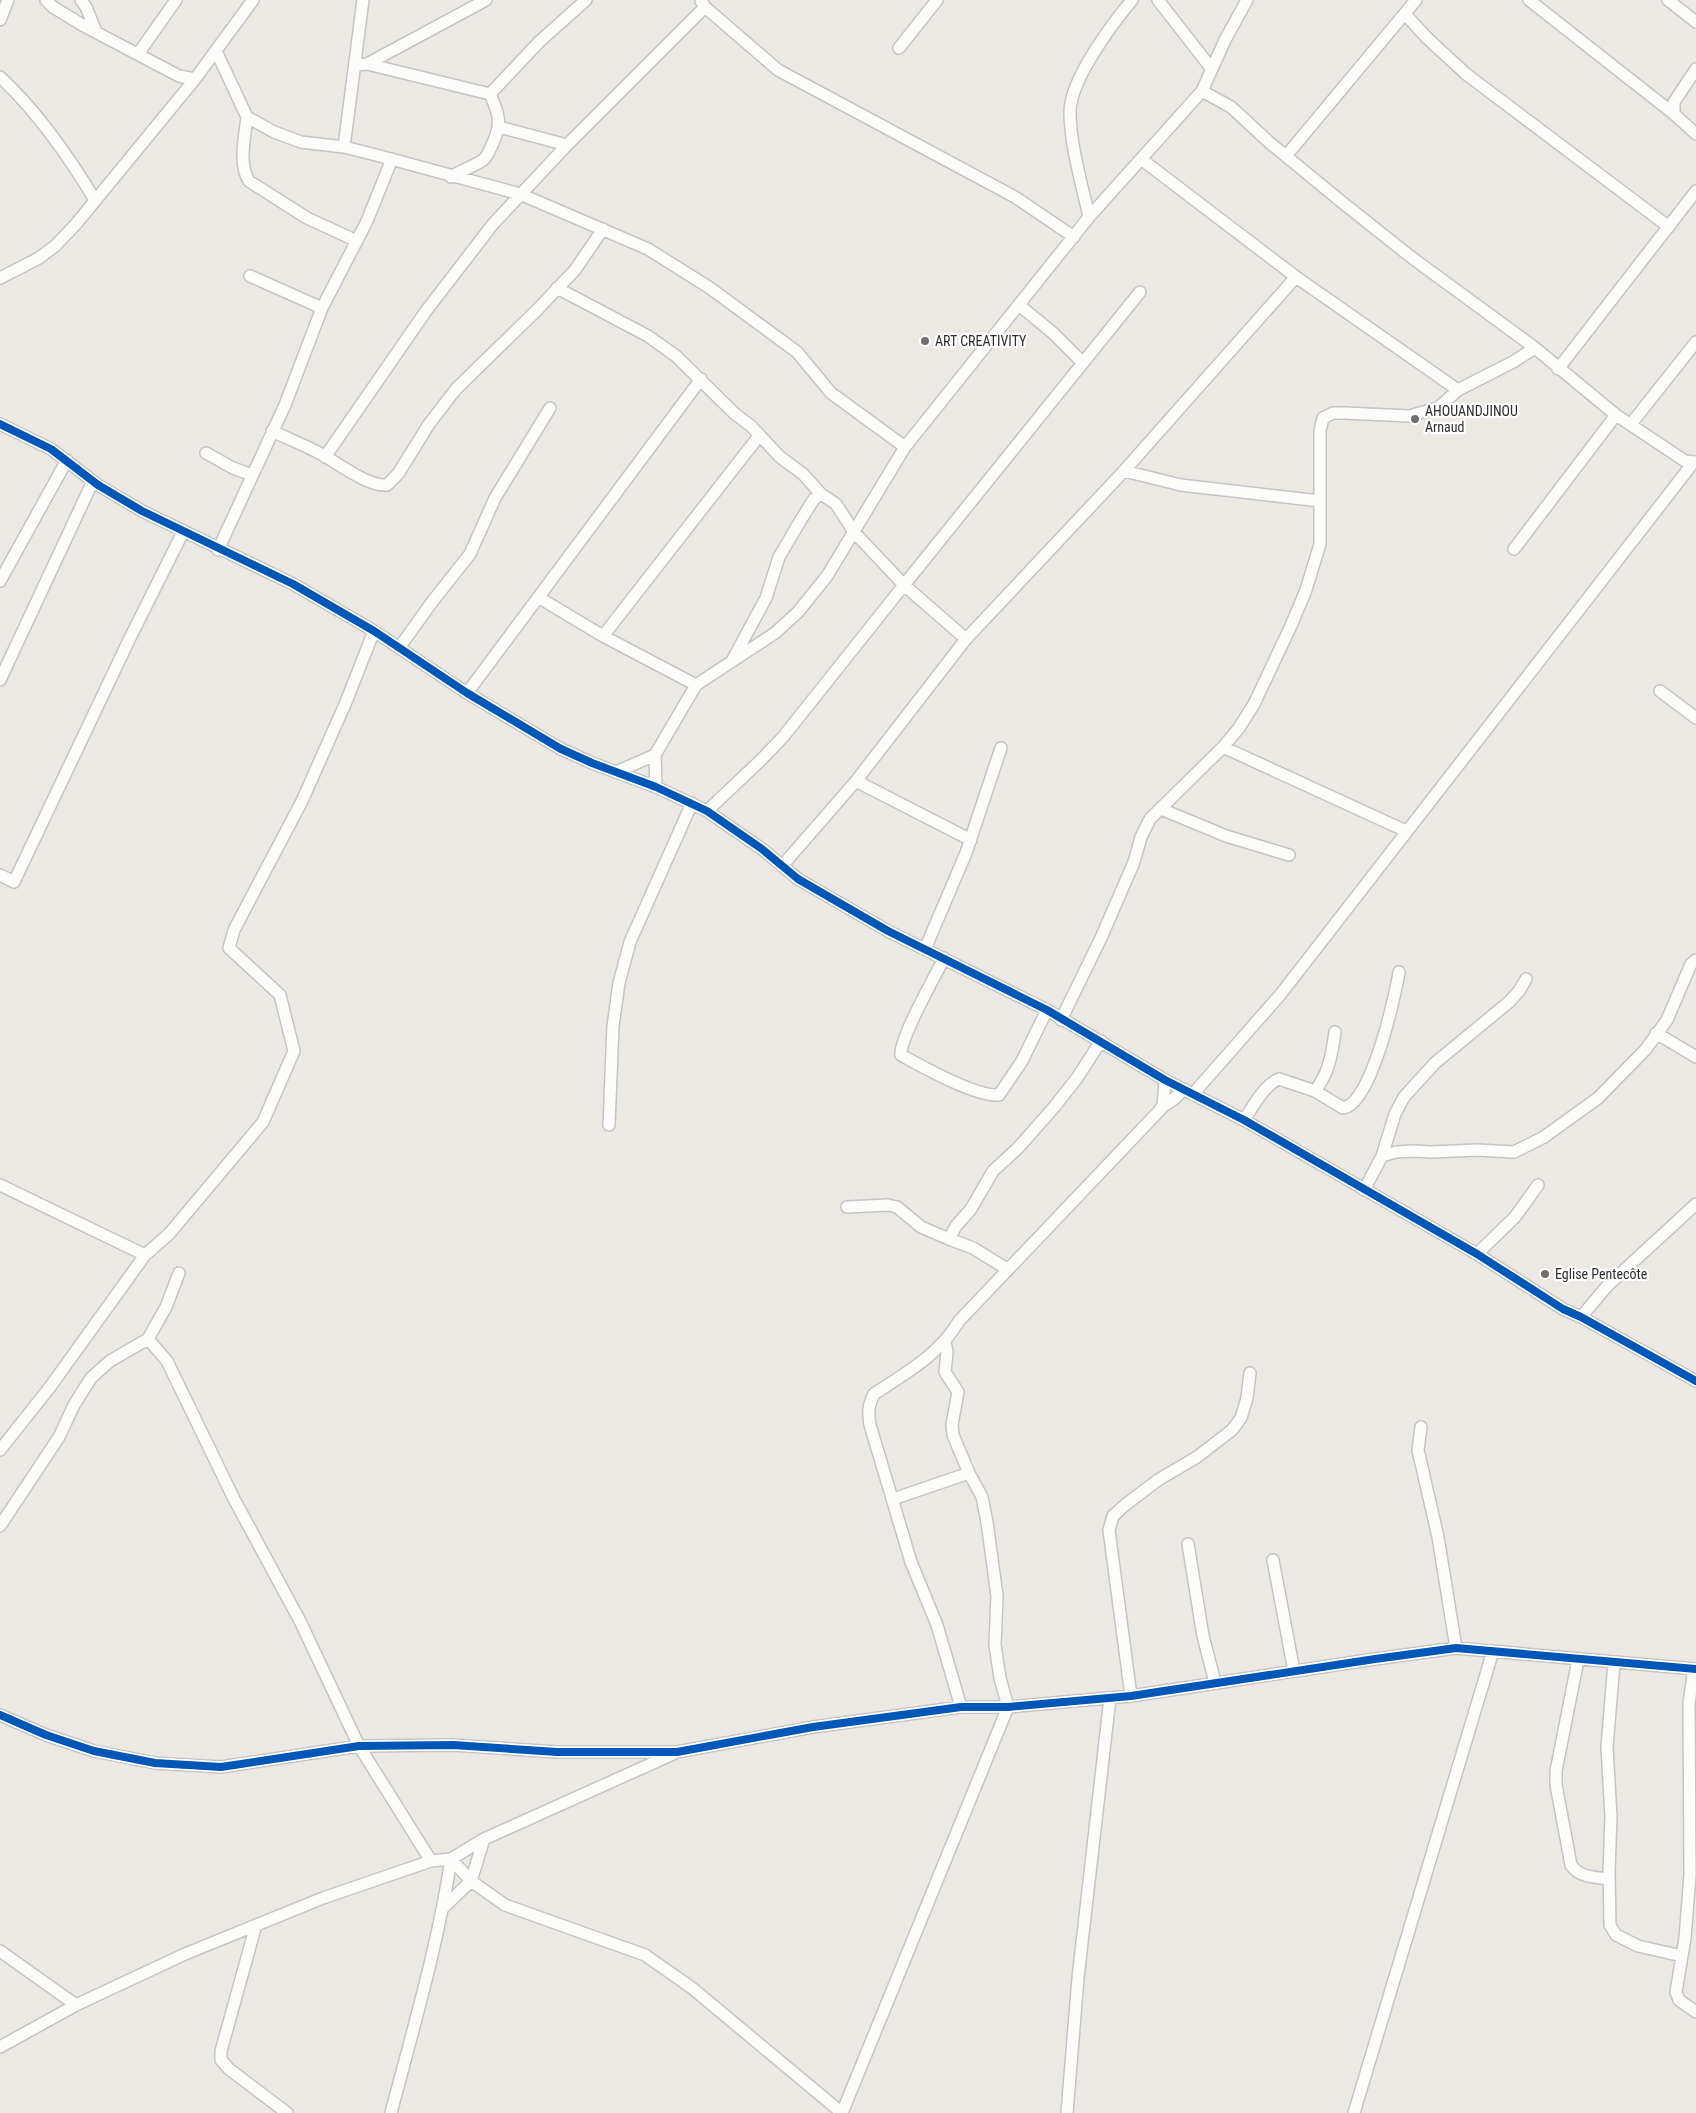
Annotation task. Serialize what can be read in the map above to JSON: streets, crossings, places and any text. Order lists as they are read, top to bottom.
{
  "places": ["ART CREATIVITY", "AHOUANDJINOU Arnaud", "Eglise Pentecôte"]
}
